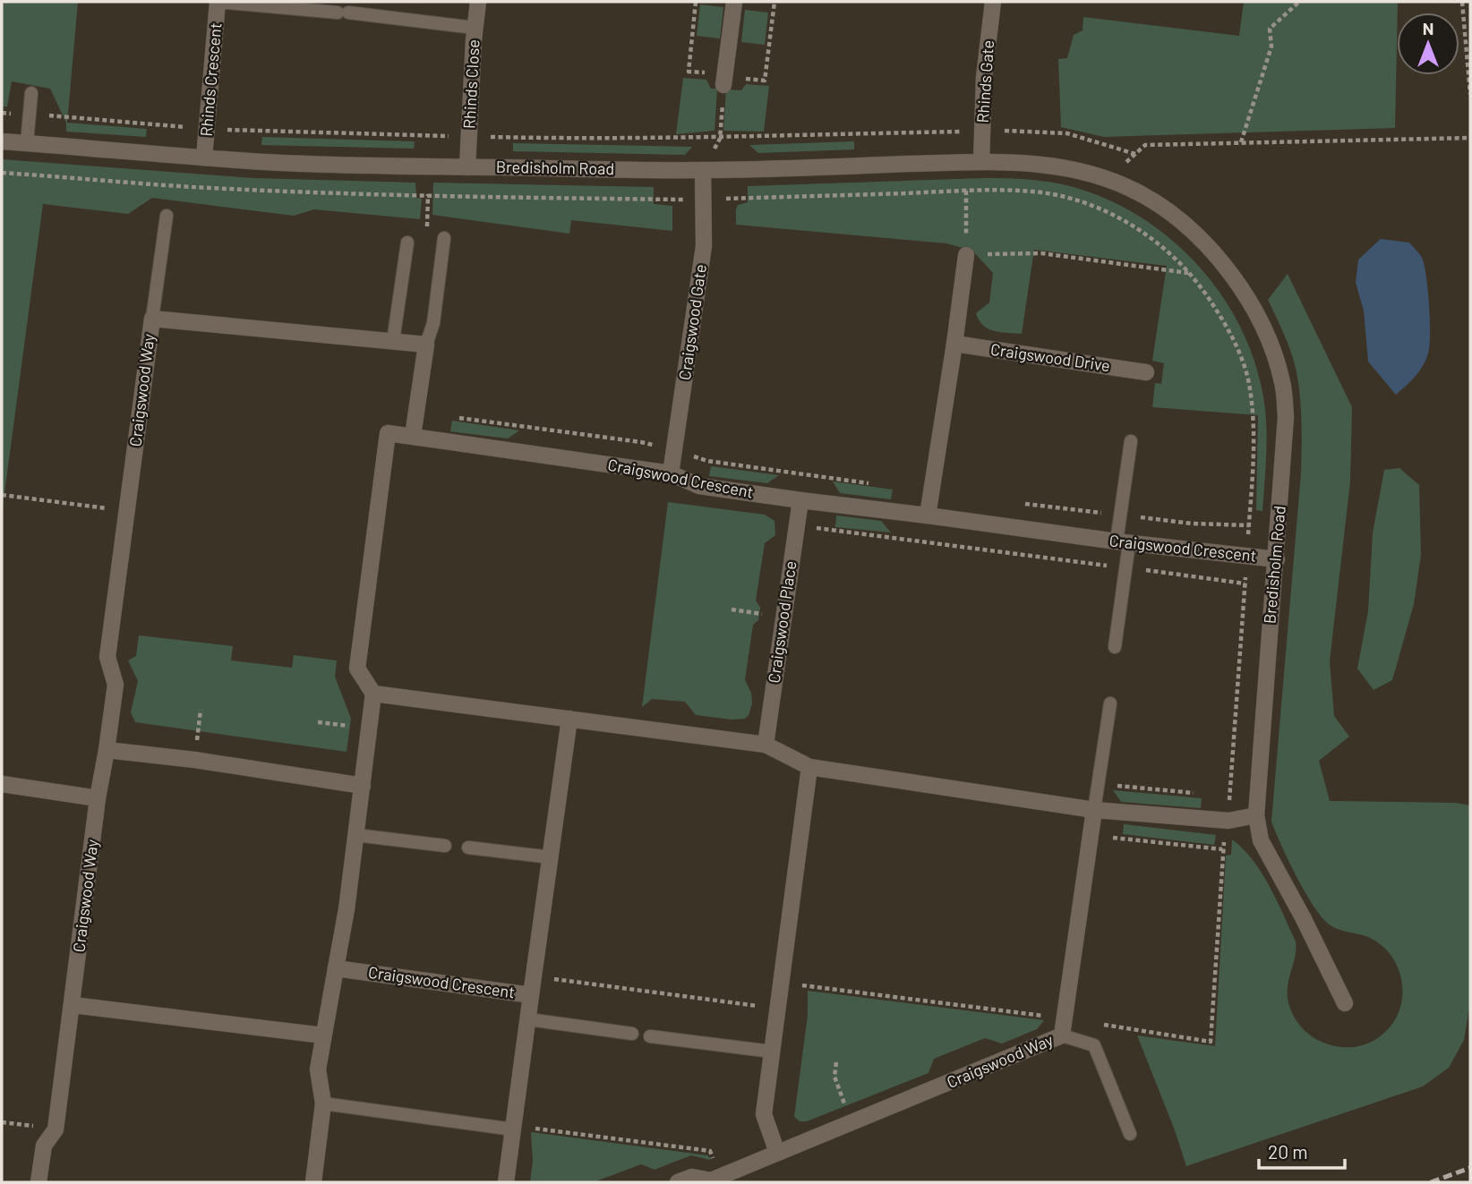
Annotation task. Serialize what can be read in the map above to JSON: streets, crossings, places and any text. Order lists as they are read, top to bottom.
{
  "streets": {
    "street": [
      "Rhinds Crescent",
      "Rhinds Gate",
      "Rhinds Close",
      "Bredisholm Road",
      "Craigswood Gate",
      "Craigswood Drive",
      "Craigswood Way",
      "Craigswood Crescent",
      "Craigswood Place"
    ]
  },
  "crossings": [
    ["Rhinds Crescent", "Bredisholm Road"],
    ["Rhinds Gate", "Bredisholm Road"],
    ["Rhinds Close", "Bredisholm Road"],
    ["Bredisholm Road", "Craigswood Gate"],
    ["Bredisholm Road", "Craigswood Crescent"],
    ["Craigswood Gate", "Craigswood Crescent"],
    ["Craigswood Crescent", "Craigswood Place"]
  ],
  "scale_bar": "20 m",
  "north": "top"
}
